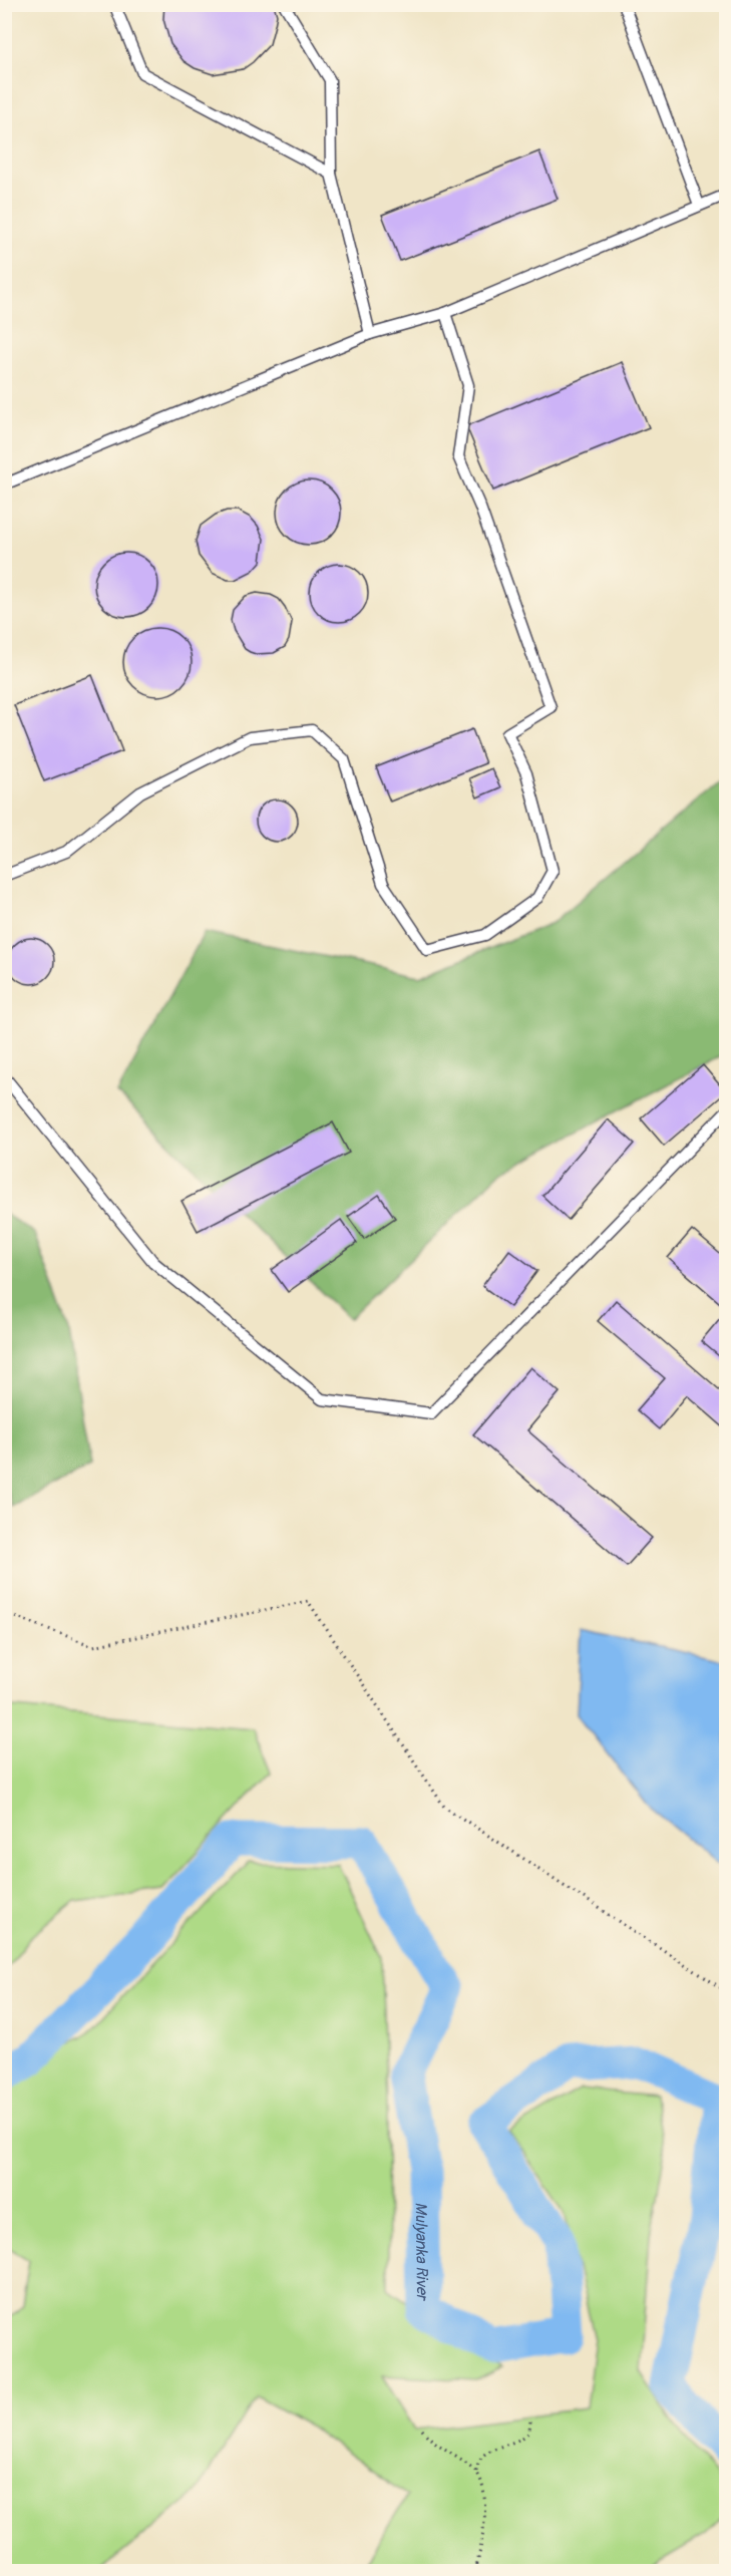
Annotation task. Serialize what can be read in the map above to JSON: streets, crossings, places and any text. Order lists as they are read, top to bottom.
{
  "water": ["Mulyanka River"]
}
